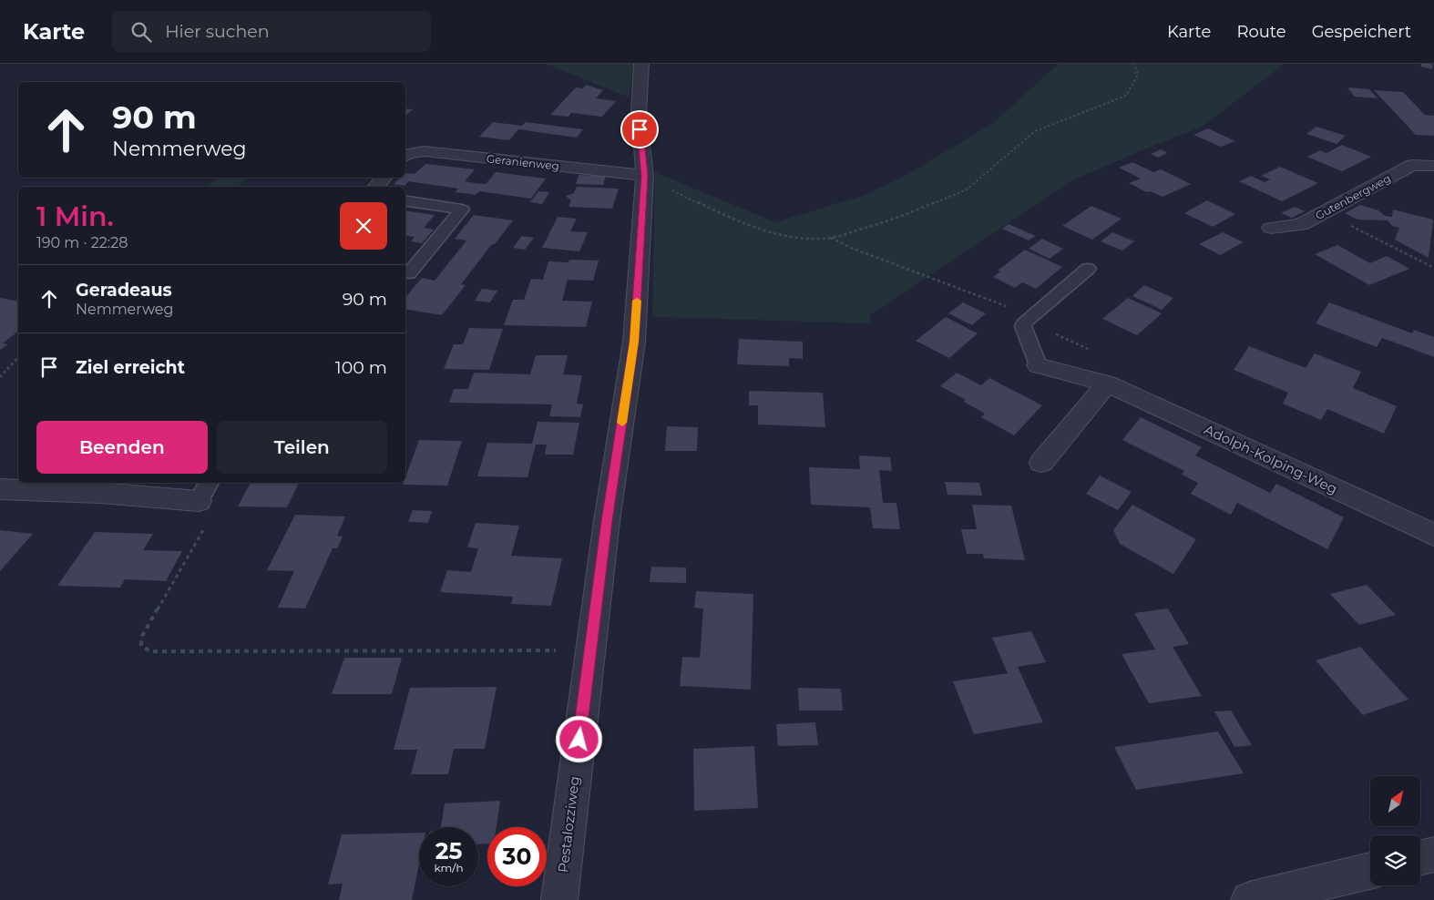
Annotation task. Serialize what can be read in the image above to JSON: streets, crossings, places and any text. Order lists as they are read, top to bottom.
{
  "streets": {
    "street": [
      "Geranienweg",
      "Gutenbergweg",
      "Adolph-Kolping-Weg",
      "Pestalozziweg"
    ]
  },
  "crossings": [
    ["Geranienweg", "Pestalozziweg"]
  ],
  "north": "top right",
  "page": {
    "header": "Karte",
    "search": "Hier suchen",
    "nav": ["Karte", "Route", "Gespeichert"],
    "turn": ["90 m", "Nemmerweg"],
    "heading": ["1 Min.", "190 m · 22:28"],
    "list": [
      {
        "name": "Geradeaus",
        "note": "Nemmerweg",
        "value": "90 m"
      },
      {
        "name": "Ziel erreicht",
        "value": "100 m"
      }
    ],
    "buttons": ["Beenden", "Teilen"],
    "speed": "25 km/h",
    "limit": "30"
  }
}
